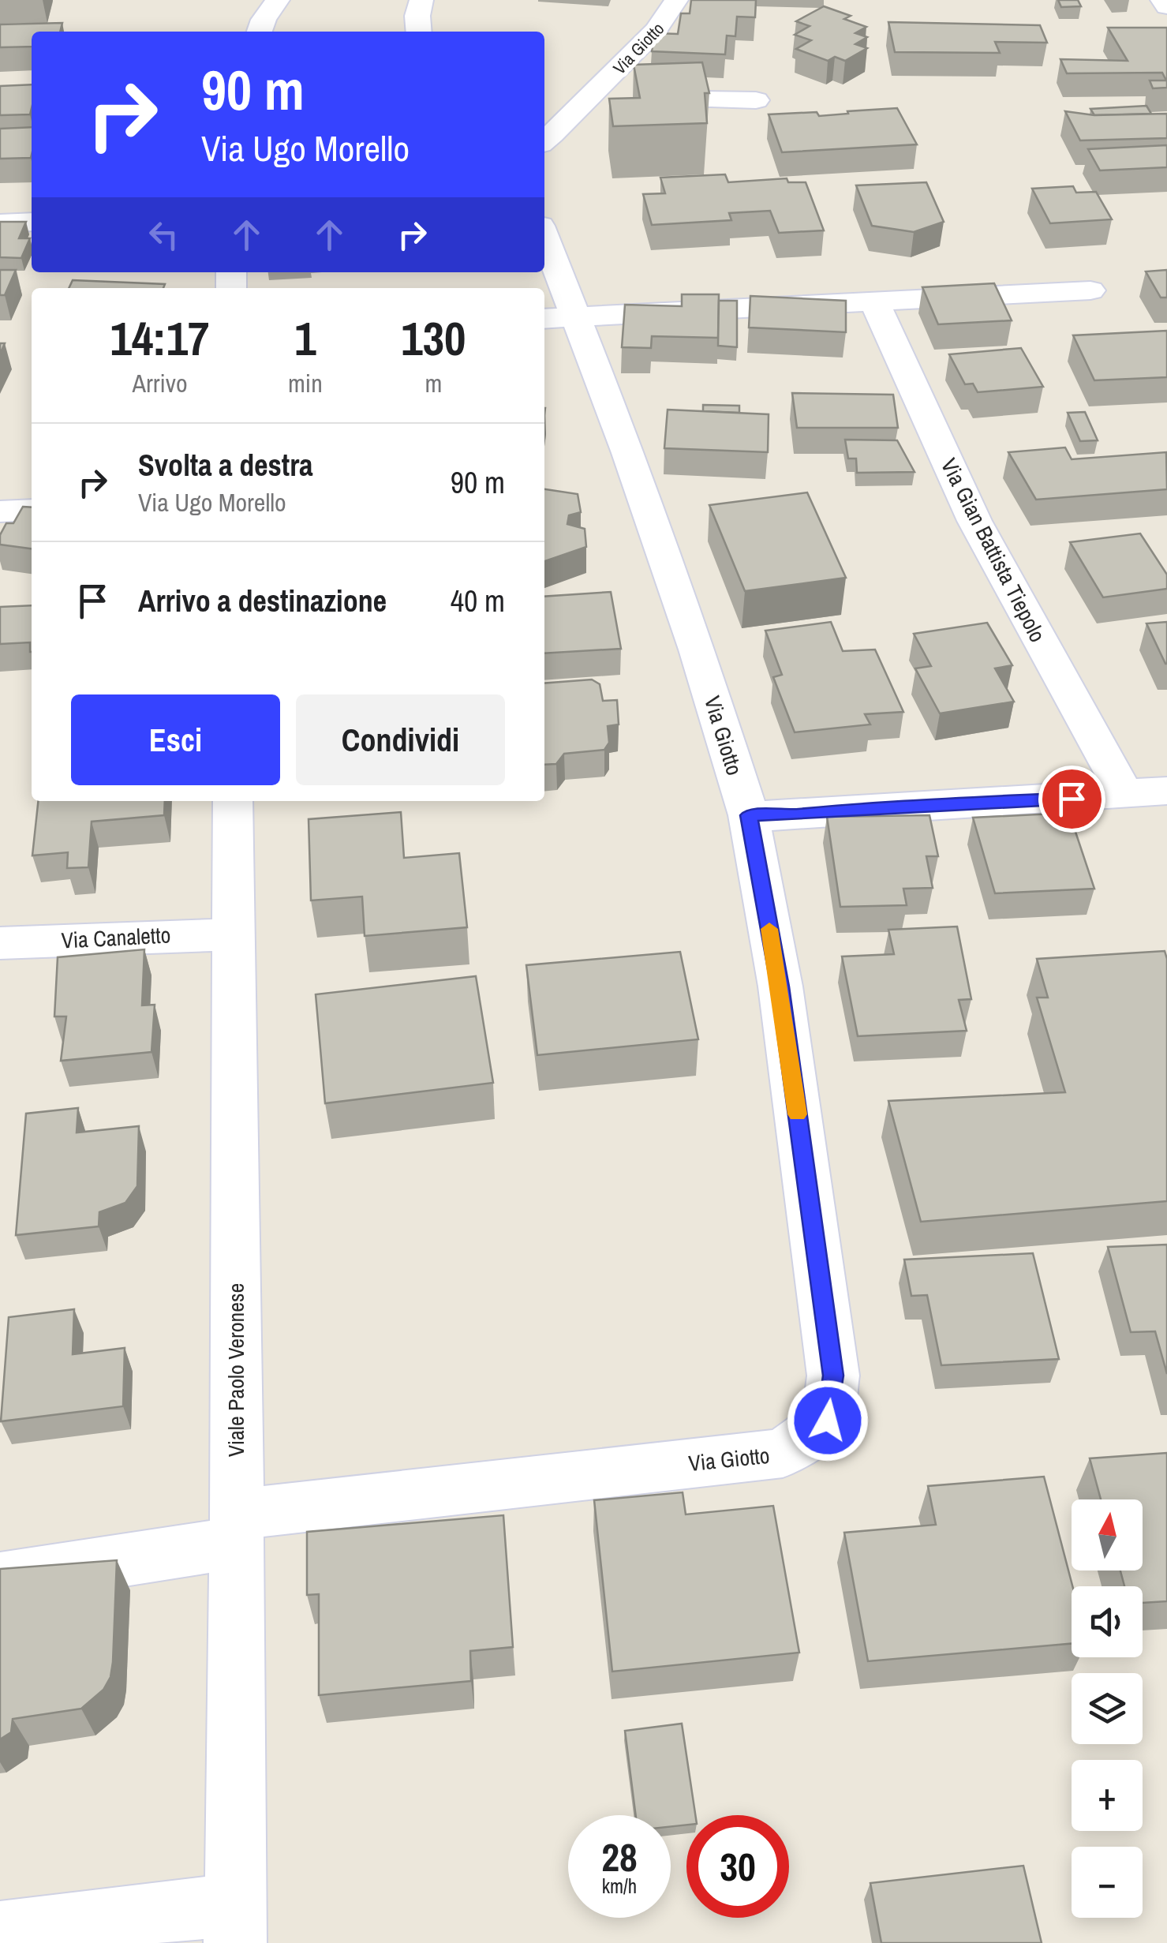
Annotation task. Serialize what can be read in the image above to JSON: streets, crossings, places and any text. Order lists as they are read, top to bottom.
{
  "streets": {
    "street": [
      "Via Giotto",
      "Via Gian Battista Tiepolo",
      "Via Canaletto",
      "Viale Paolo Veronese"
    ]
  },
  "crossings": [
    ["Via Giotto", "Viale Paolo Veronese"],
    ["Via Canaletto", "Viale Paolo Veronese"]
  ],
  "north": "top",
  "page": {
    "turn": ["90 m", "Via Ugo Morello"],
    "eta": [
      "14:17",
      "Arrivo",
      "1",
      "min",
      "130",
      "m"
    ],
    "list": [
      {
        "name": "Svolta a destra",
        "note": "Via Ugo Morello",
        "value": "90 m"
      },
      {
        "name": "Arrivo a destinazione",
        "value": "40 m"
      }
    ],
    "buttons": ["Esci", "Condividi"],
    "map_buttons": ["+", "−"],
    "speed": "28 km/h",
    "limit": "30"
  }
}
